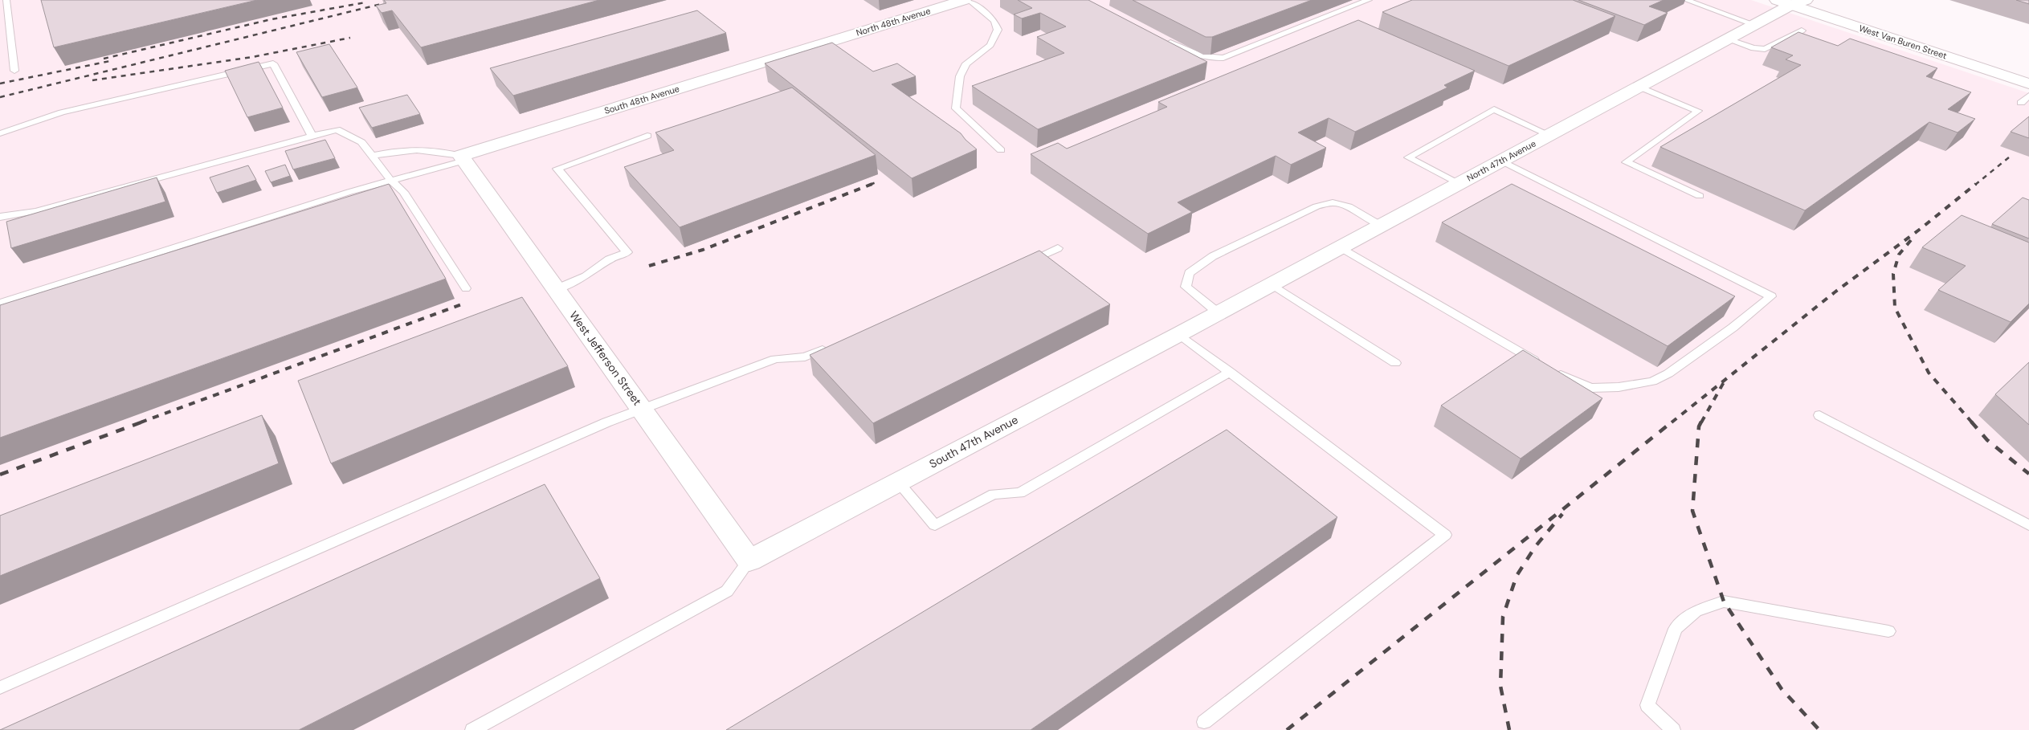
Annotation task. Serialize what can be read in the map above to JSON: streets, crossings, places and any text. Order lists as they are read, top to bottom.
{
  "streets": {
    "street": [
      "North 48th Avenue",
      "West Van Buren Street",
      "South 48th Avenue",
      "North 47th Avenue",
      "West Jefferson Street",
      "South 47th Avenue"
    ]
  },
  "crossings": [
    ["North 48th Avenue", "South 48th Avenue"],
    ["West Van Buren Street", "North 47th Avenue"],
    ["South 48th Avenue", "West Jefferson Street"],
    ["North 47th Avenue", "South 47th Avenue"],
    ["West Jefferson Street", "South 47th Avenue"]
  ]
}
